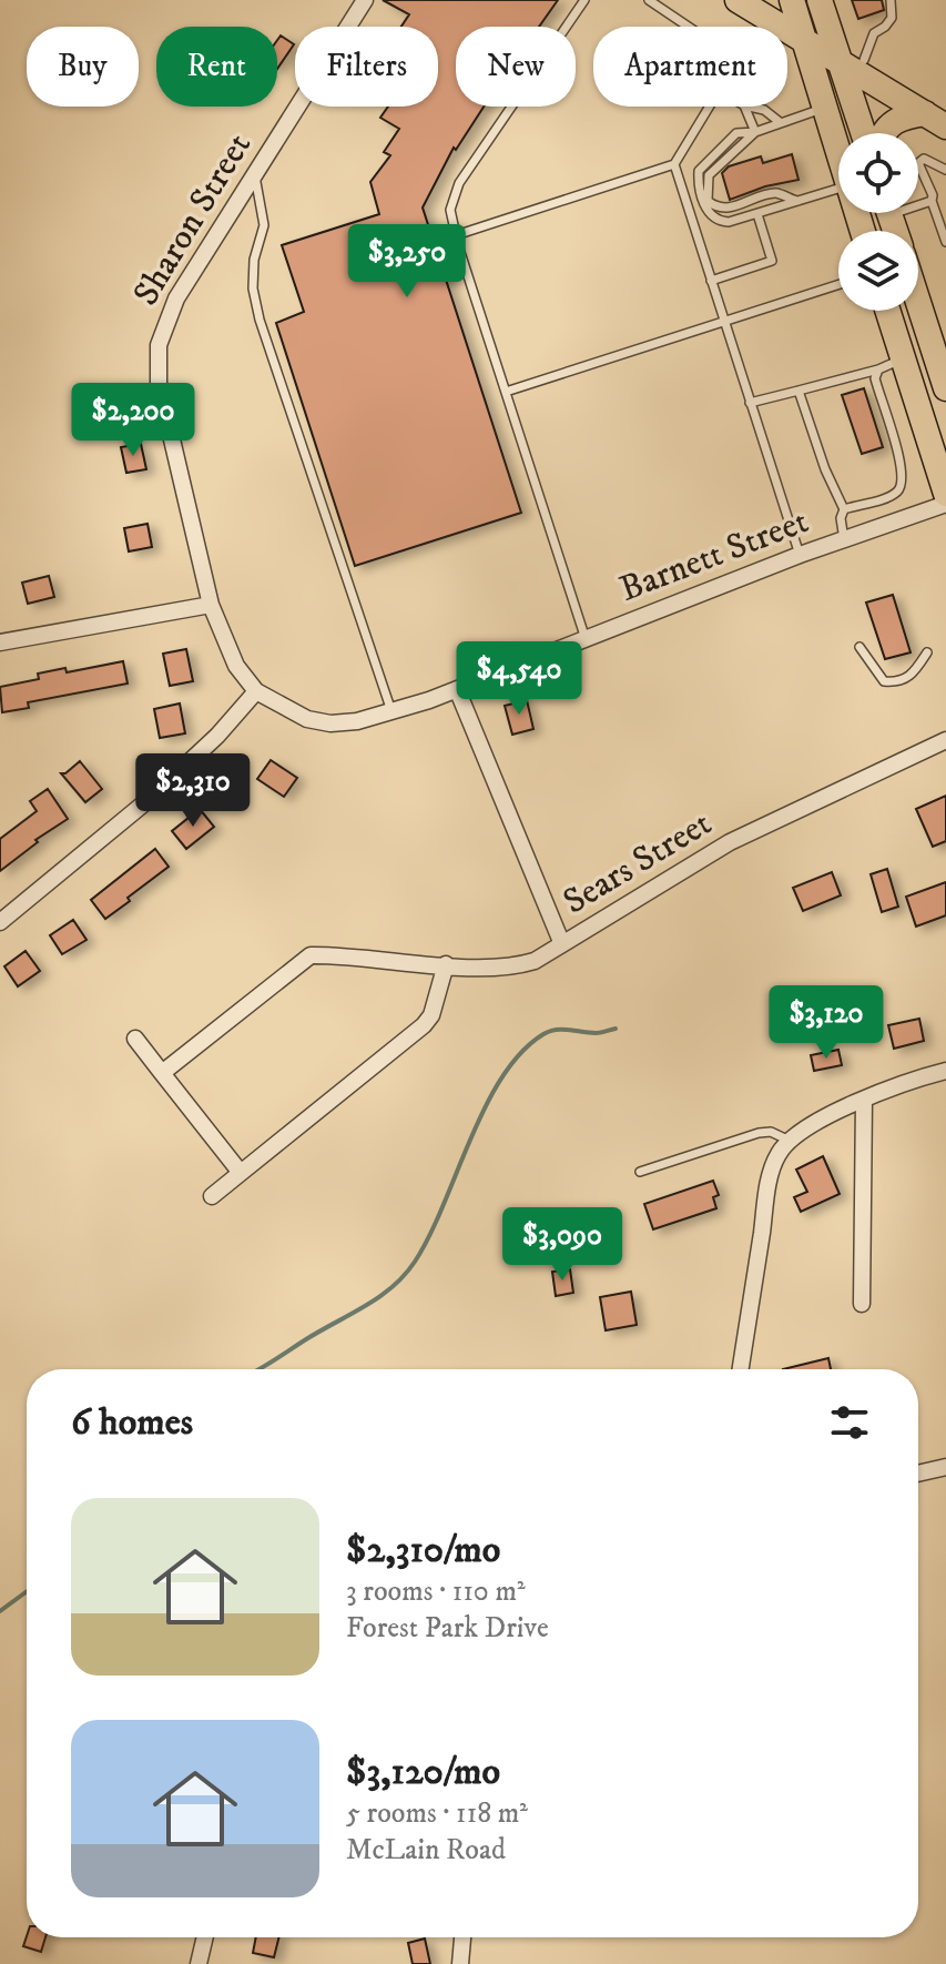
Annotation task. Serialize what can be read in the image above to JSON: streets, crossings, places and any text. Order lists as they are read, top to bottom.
{
  "streets": {
    "street": ["Sharon Street", "Barnett Street", "Sears Street"]
  },
  "crossings": [
    ["Sharon Street", "Barnett Street"],
    ["Barnett Street", "Sears Street"]
  ],
  "page": {
    "chip": [
      "Buy",
      "Rent",
      "Filters",
      "New",
      "Apartment"
    ],
    "price": [
      "$3,250",
      "$2,200",
      "$4,540",
      "$2,310",
      "$3,120",
      "$3,090"
    ],
    "heading": "6 homes",
    "list": [
      {
        "name": "$2,310/mo",
        "note": "3 rooms · 110 m² · Forest Park Drive"
      },
      {
        "name": "$3,120/mo",
        "note": "5 rooms · 118 m² · McLain Road"
      }
    ]
  }
}
